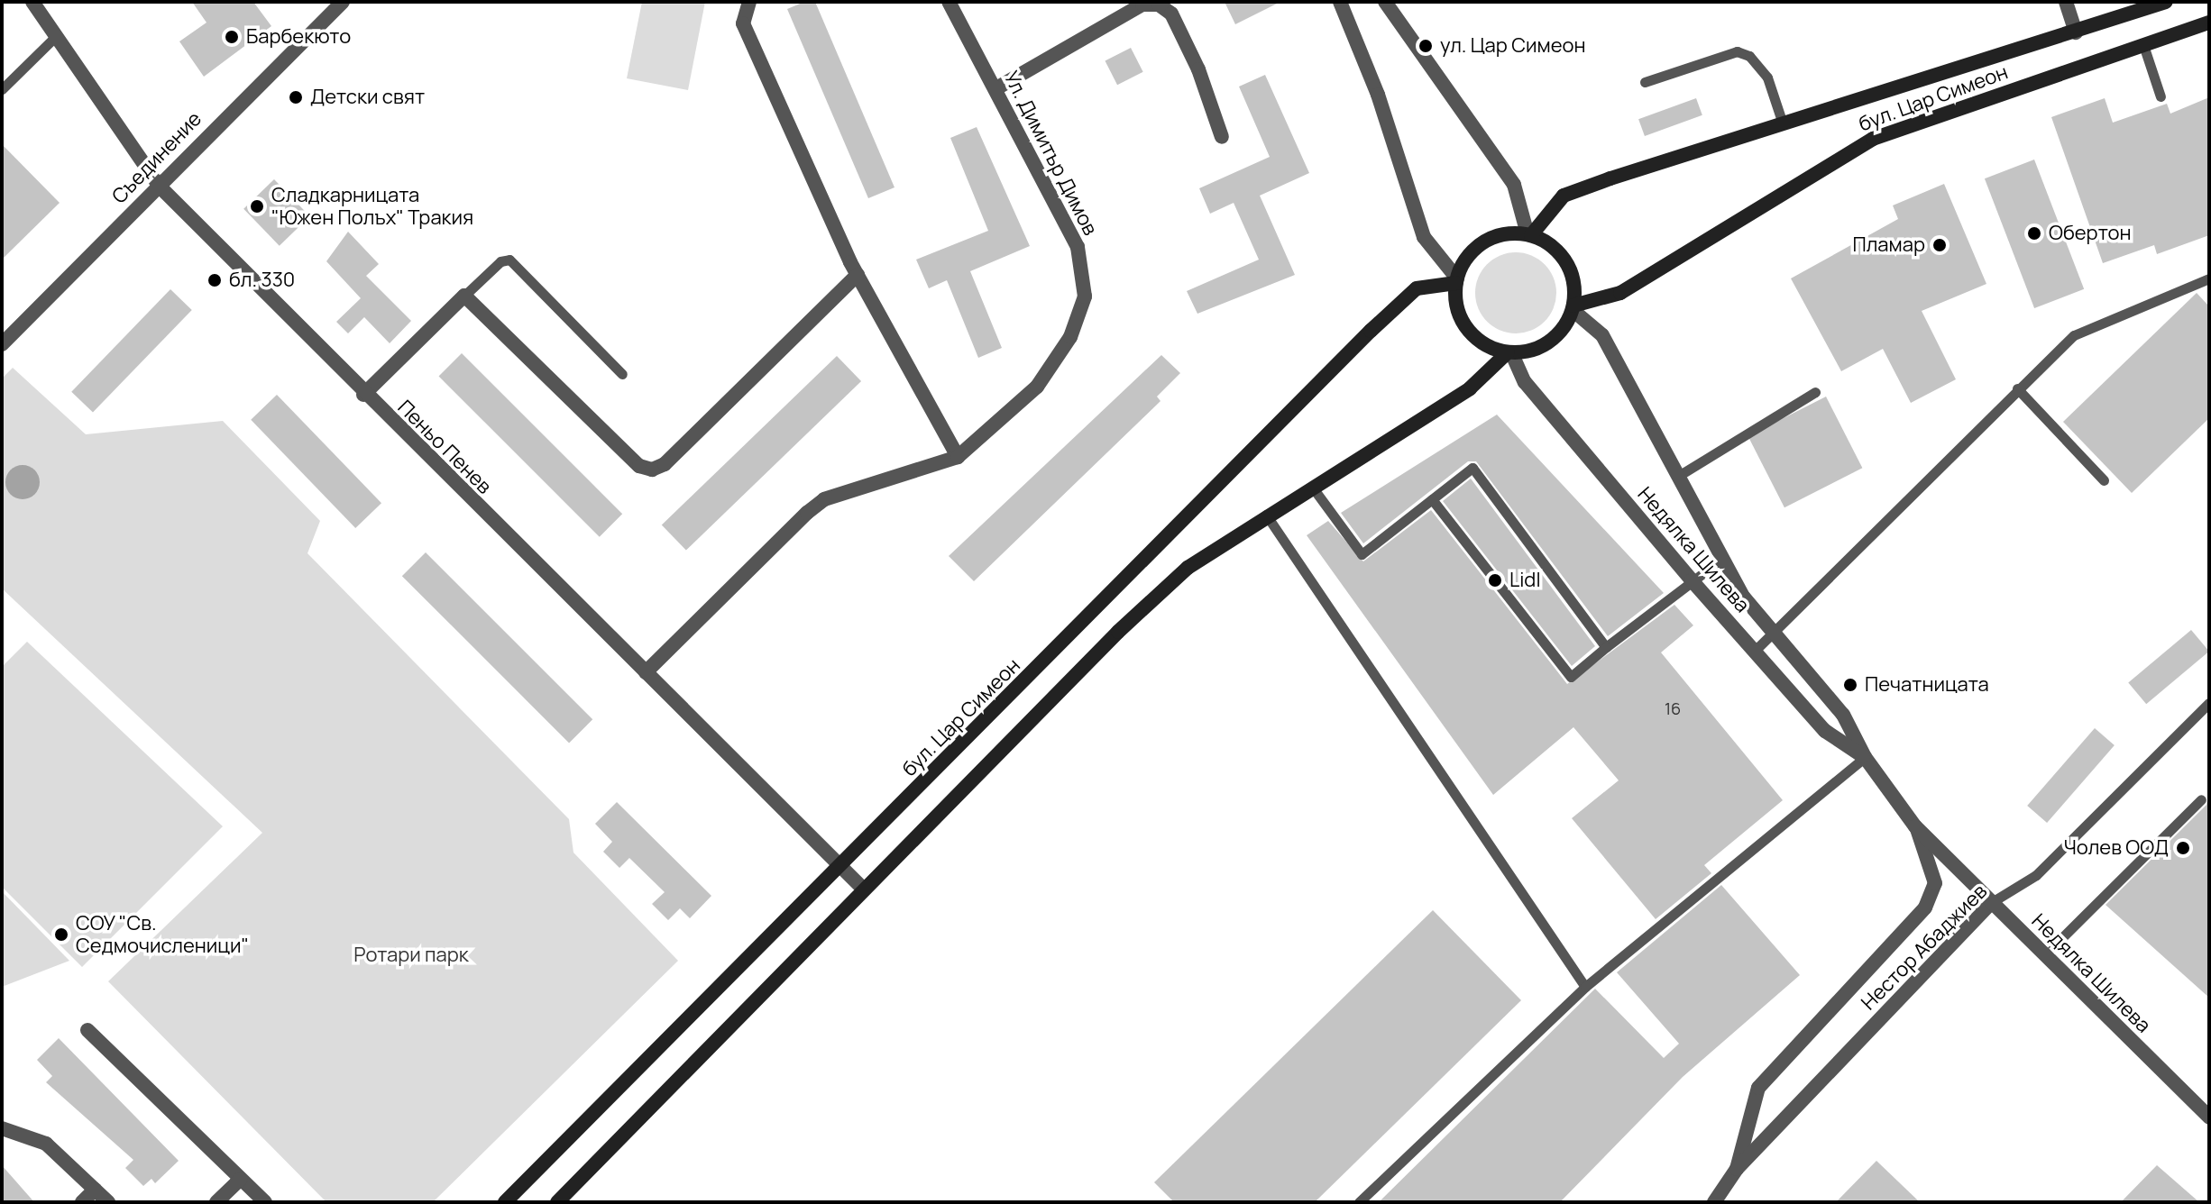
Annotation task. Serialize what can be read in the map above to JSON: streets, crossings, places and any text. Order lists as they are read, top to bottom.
{
  "streets": {
    "main road": ["бул. Цар Симеон"],
    "street": [
      "Ул. Димитър Димов",
      "Съединение",
      "Пеньо Пенев",
      "Недялка Шилева",
      "Нестор Абаджиев"
    ]
  },
  "crossings": [
    ["бул. Цар Симеон", "Пеньо Пенев"],
    ["бул. Цар Симеон", "Недялка Шилева"],
    ["Ул. Димитър Димов", "Пеньо Пенев"],
    ["Съединение", "Пеньо Пенев"],
    ["Недялка Шилева", "Нестор Абаджиев"]
  ],
  "parks": ["Ротари парк"],
  "places": [
    "Барбекюто",
    "ул. Цар Симеон",
    "Детски свят",
    "Сладкарницата \"Южен Полъх\" Тракия",
    "Обертон",
    "Пламар",
    "бл. 330",
    "Lidl",
    "Печатницата",
    "Чолев ООД",
    "СОУ \"Св. Седмочисленици\""
  ],
  "house_numbers": ["16"]
}
